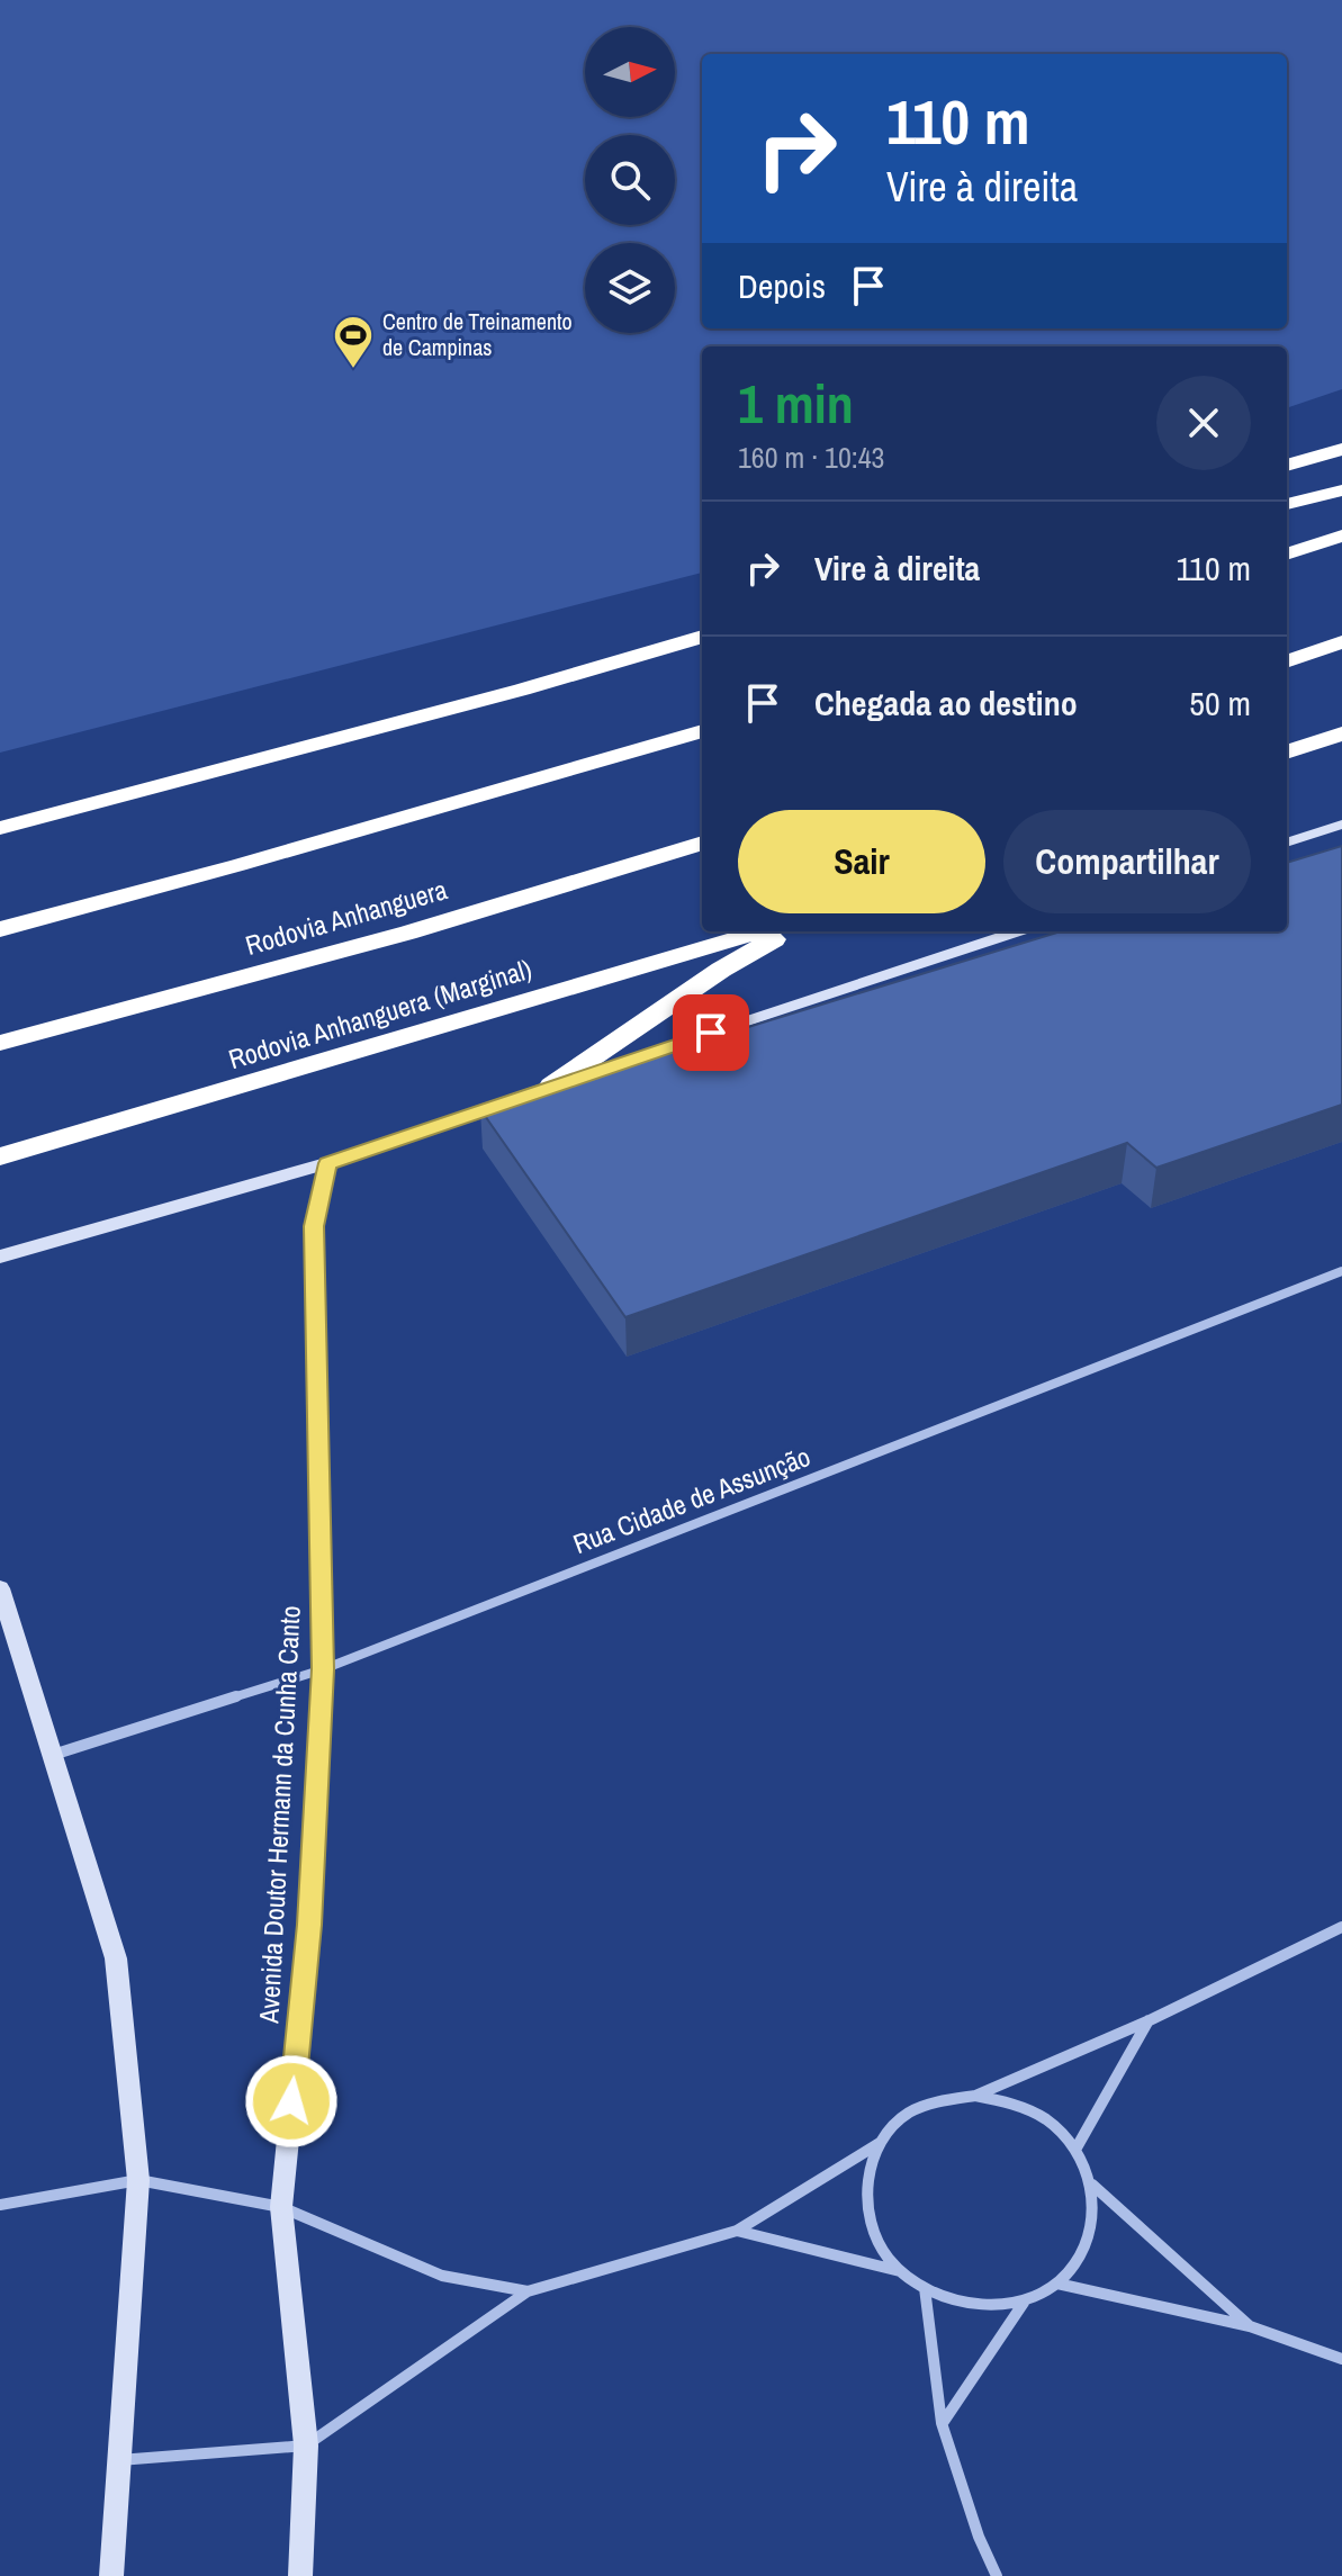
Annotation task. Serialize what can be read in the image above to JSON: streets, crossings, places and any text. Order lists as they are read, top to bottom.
{
  "streets": {
    "highway": ["Rodovia Anhanguera", "Rodovia Anhanguera (Marginal)"],
    "street": ["Rua Cidade de Assunção", "Avenida Doutor Hermann da Cunha Canto"]
  },
  "crossings": [
    ["Rua Cidade de Assunção", "Avenida Doutor Hermann da Cunha Canto"]
  ],
  "places": {
    "sports": ["Centro de Treinamento de Campinas"]
  },
  "north": "right",
  "page": {
    "turn": ["110 m", "Vire à direita"],
    "then": "Depois",
    "heading": ["1 min", "160 m · 10:43"],
    "list": [
      {
        "name": "Vire à direita",
        "value": "110 m"
      },
      {
        "name": "Chegada ao destino",
        "value": "50 m"
      }
    ],
    "buttons": ["Sair", "Compartilhar"]
  }
}
